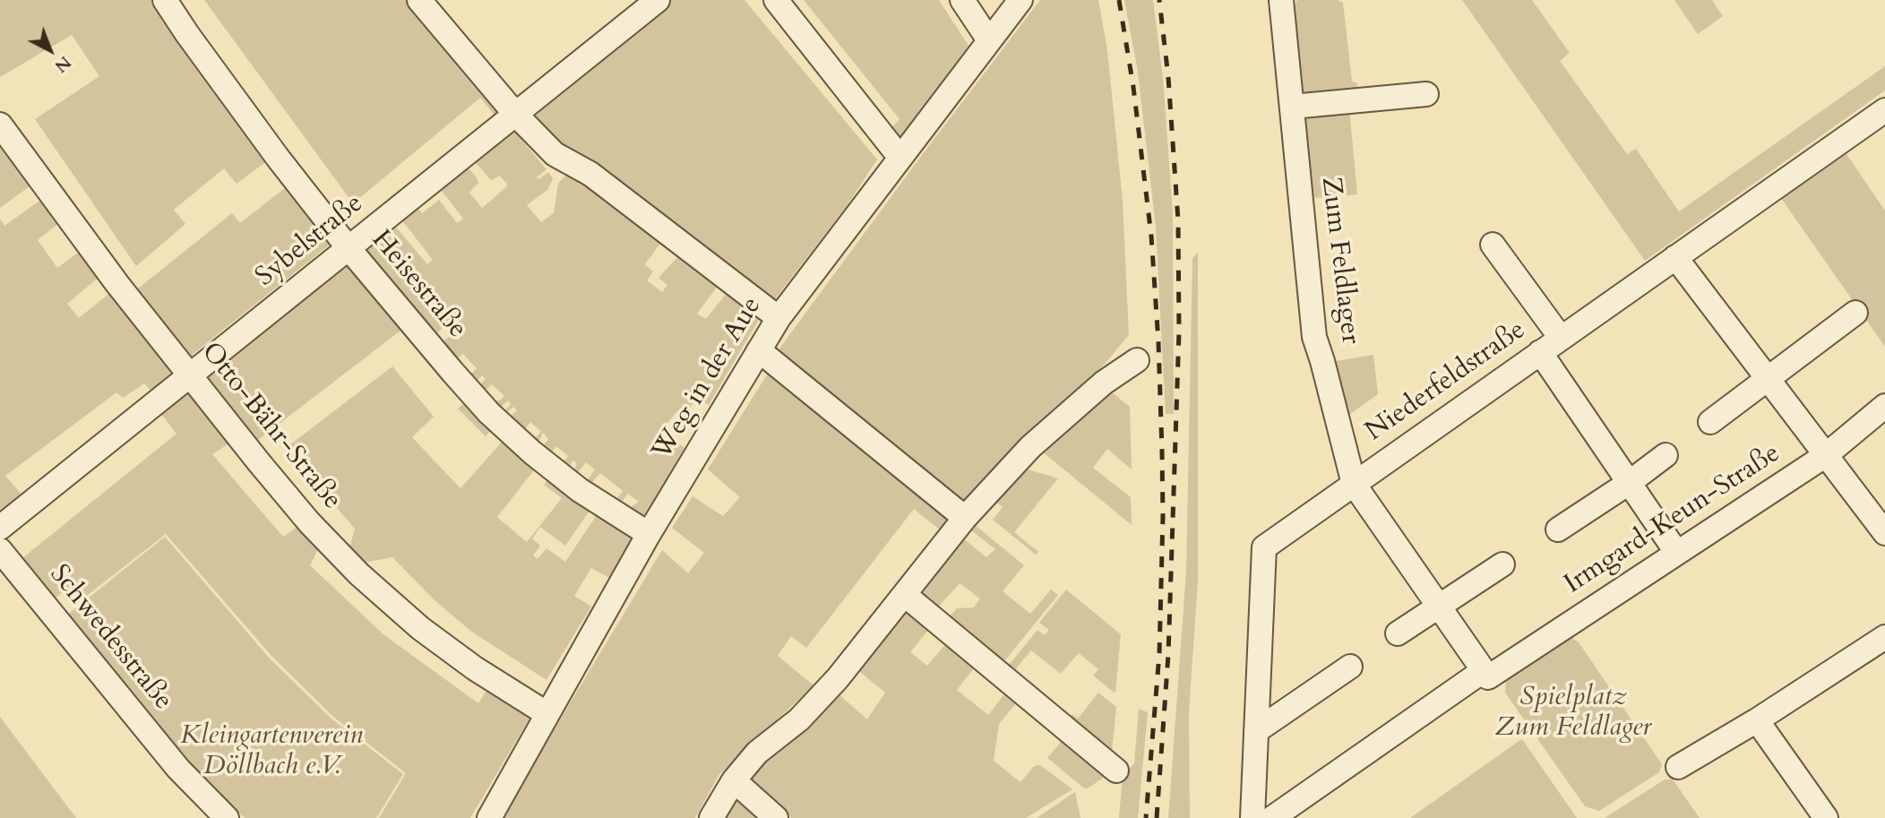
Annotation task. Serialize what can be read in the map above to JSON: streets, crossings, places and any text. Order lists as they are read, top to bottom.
{
  "streets": {
    "street": [
      "Sybelstraße",
      "Zum Feldlager",
      "Heisestraße",
      "Weg in der Aue",
      "Niederfeldstraße",
      "Otto-Bähr-Straße",
      "Irmgard-Keun-Straße",
      "Schwedesstraße"
    ]
  },
  "crossings": [
    ["Sybelstraße", "Heisestraße"],
    ["Sybelstraße", "Otto-Bähr-Straße"],
    ["Zum Feldlager", "Niederfeldstraße"],
    ["Zum Feldlager", "Irmgard-Keun-Straße"],
    ["Heisestraße", "Weg in der Aue"],
    ["Weg in der Aue", "Otto-Bähr-Straße"]
  ],
  "parks": ["Spielplatz Zum Feldlager", "Kleingartenverein Döllbach e.V."],
  "north": "bottom right"
}
